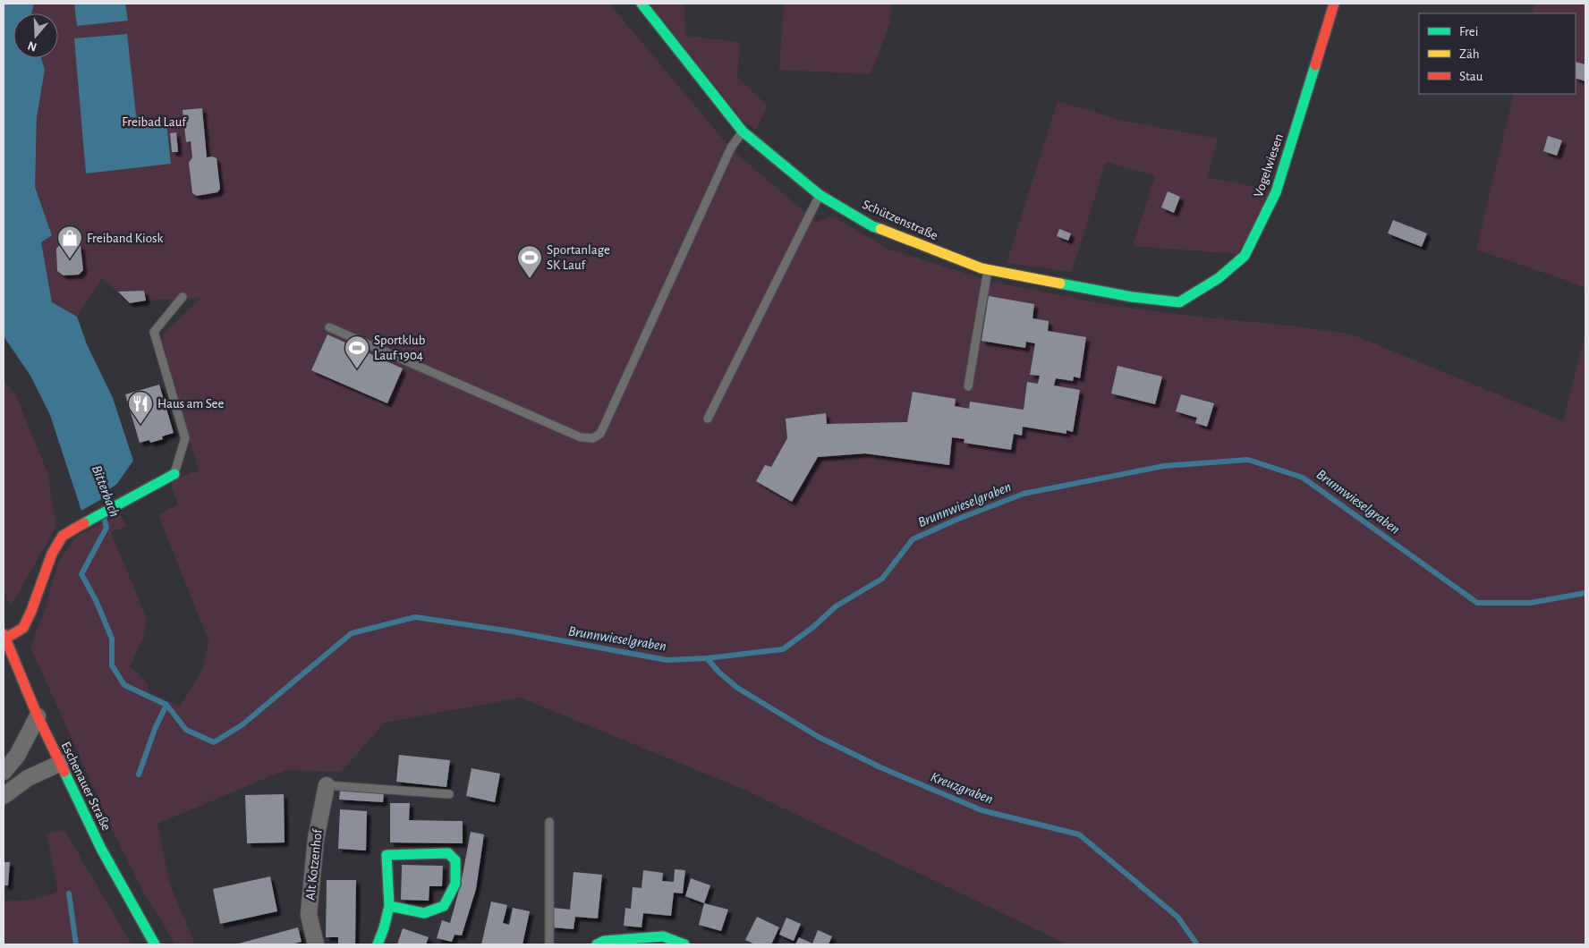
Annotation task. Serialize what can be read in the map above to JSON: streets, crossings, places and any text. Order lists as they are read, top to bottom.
{
  "streets": {
    "street": [
      "Vogelwiesen",
      "Schützenstraße",
      "Eschenauer Straße",
      "Alt Kotzenhof"
    ]
  },
  "crossings": [
    ["Vogelwiesen", "Schützenstraße"]
  ],
  "water": ["Bitterbach", "Brunnwieselgraben", "Kreuzgraben"],
  "parks": ["Freibad Lauf"],
  "places": {
    "shop": ["Freiband Kiosk"],
    "sports": ["Sportanlage SK Lauf", "Sportklub Lauf 1904"],
    "restaurant": ["Haus am See"]
  },
  "legend": ["Frei", "Zäh", "Stau"],
  "north": "bottom"
}
